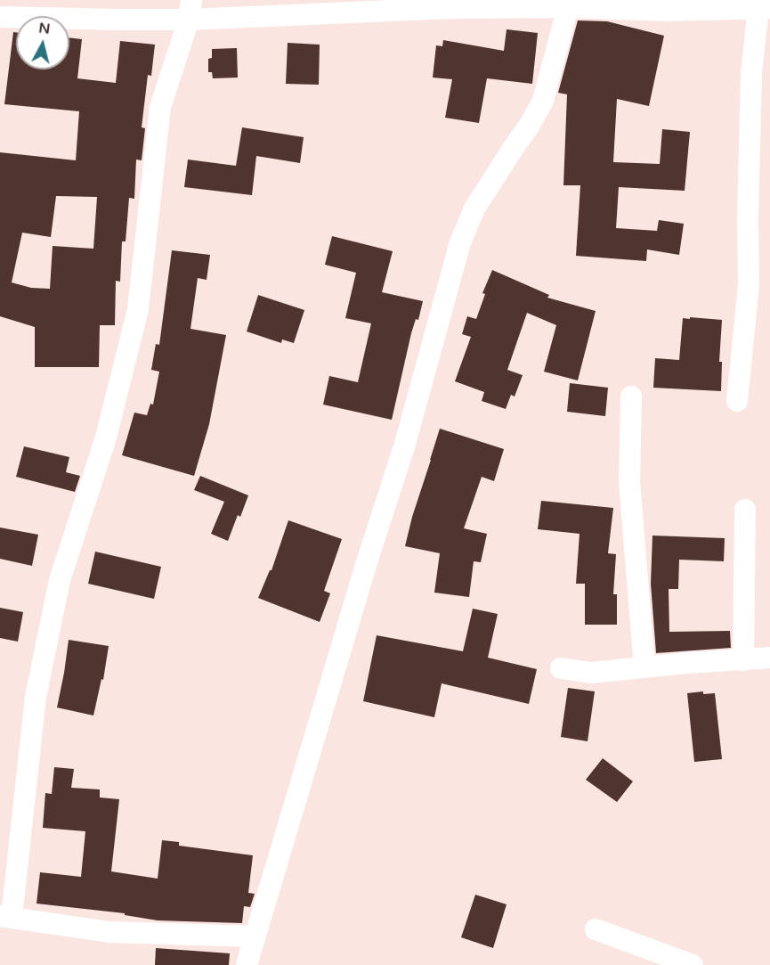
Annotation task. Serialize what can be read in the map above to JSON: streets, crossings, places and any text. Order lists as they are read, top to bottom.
{
  "north": "top"
}
